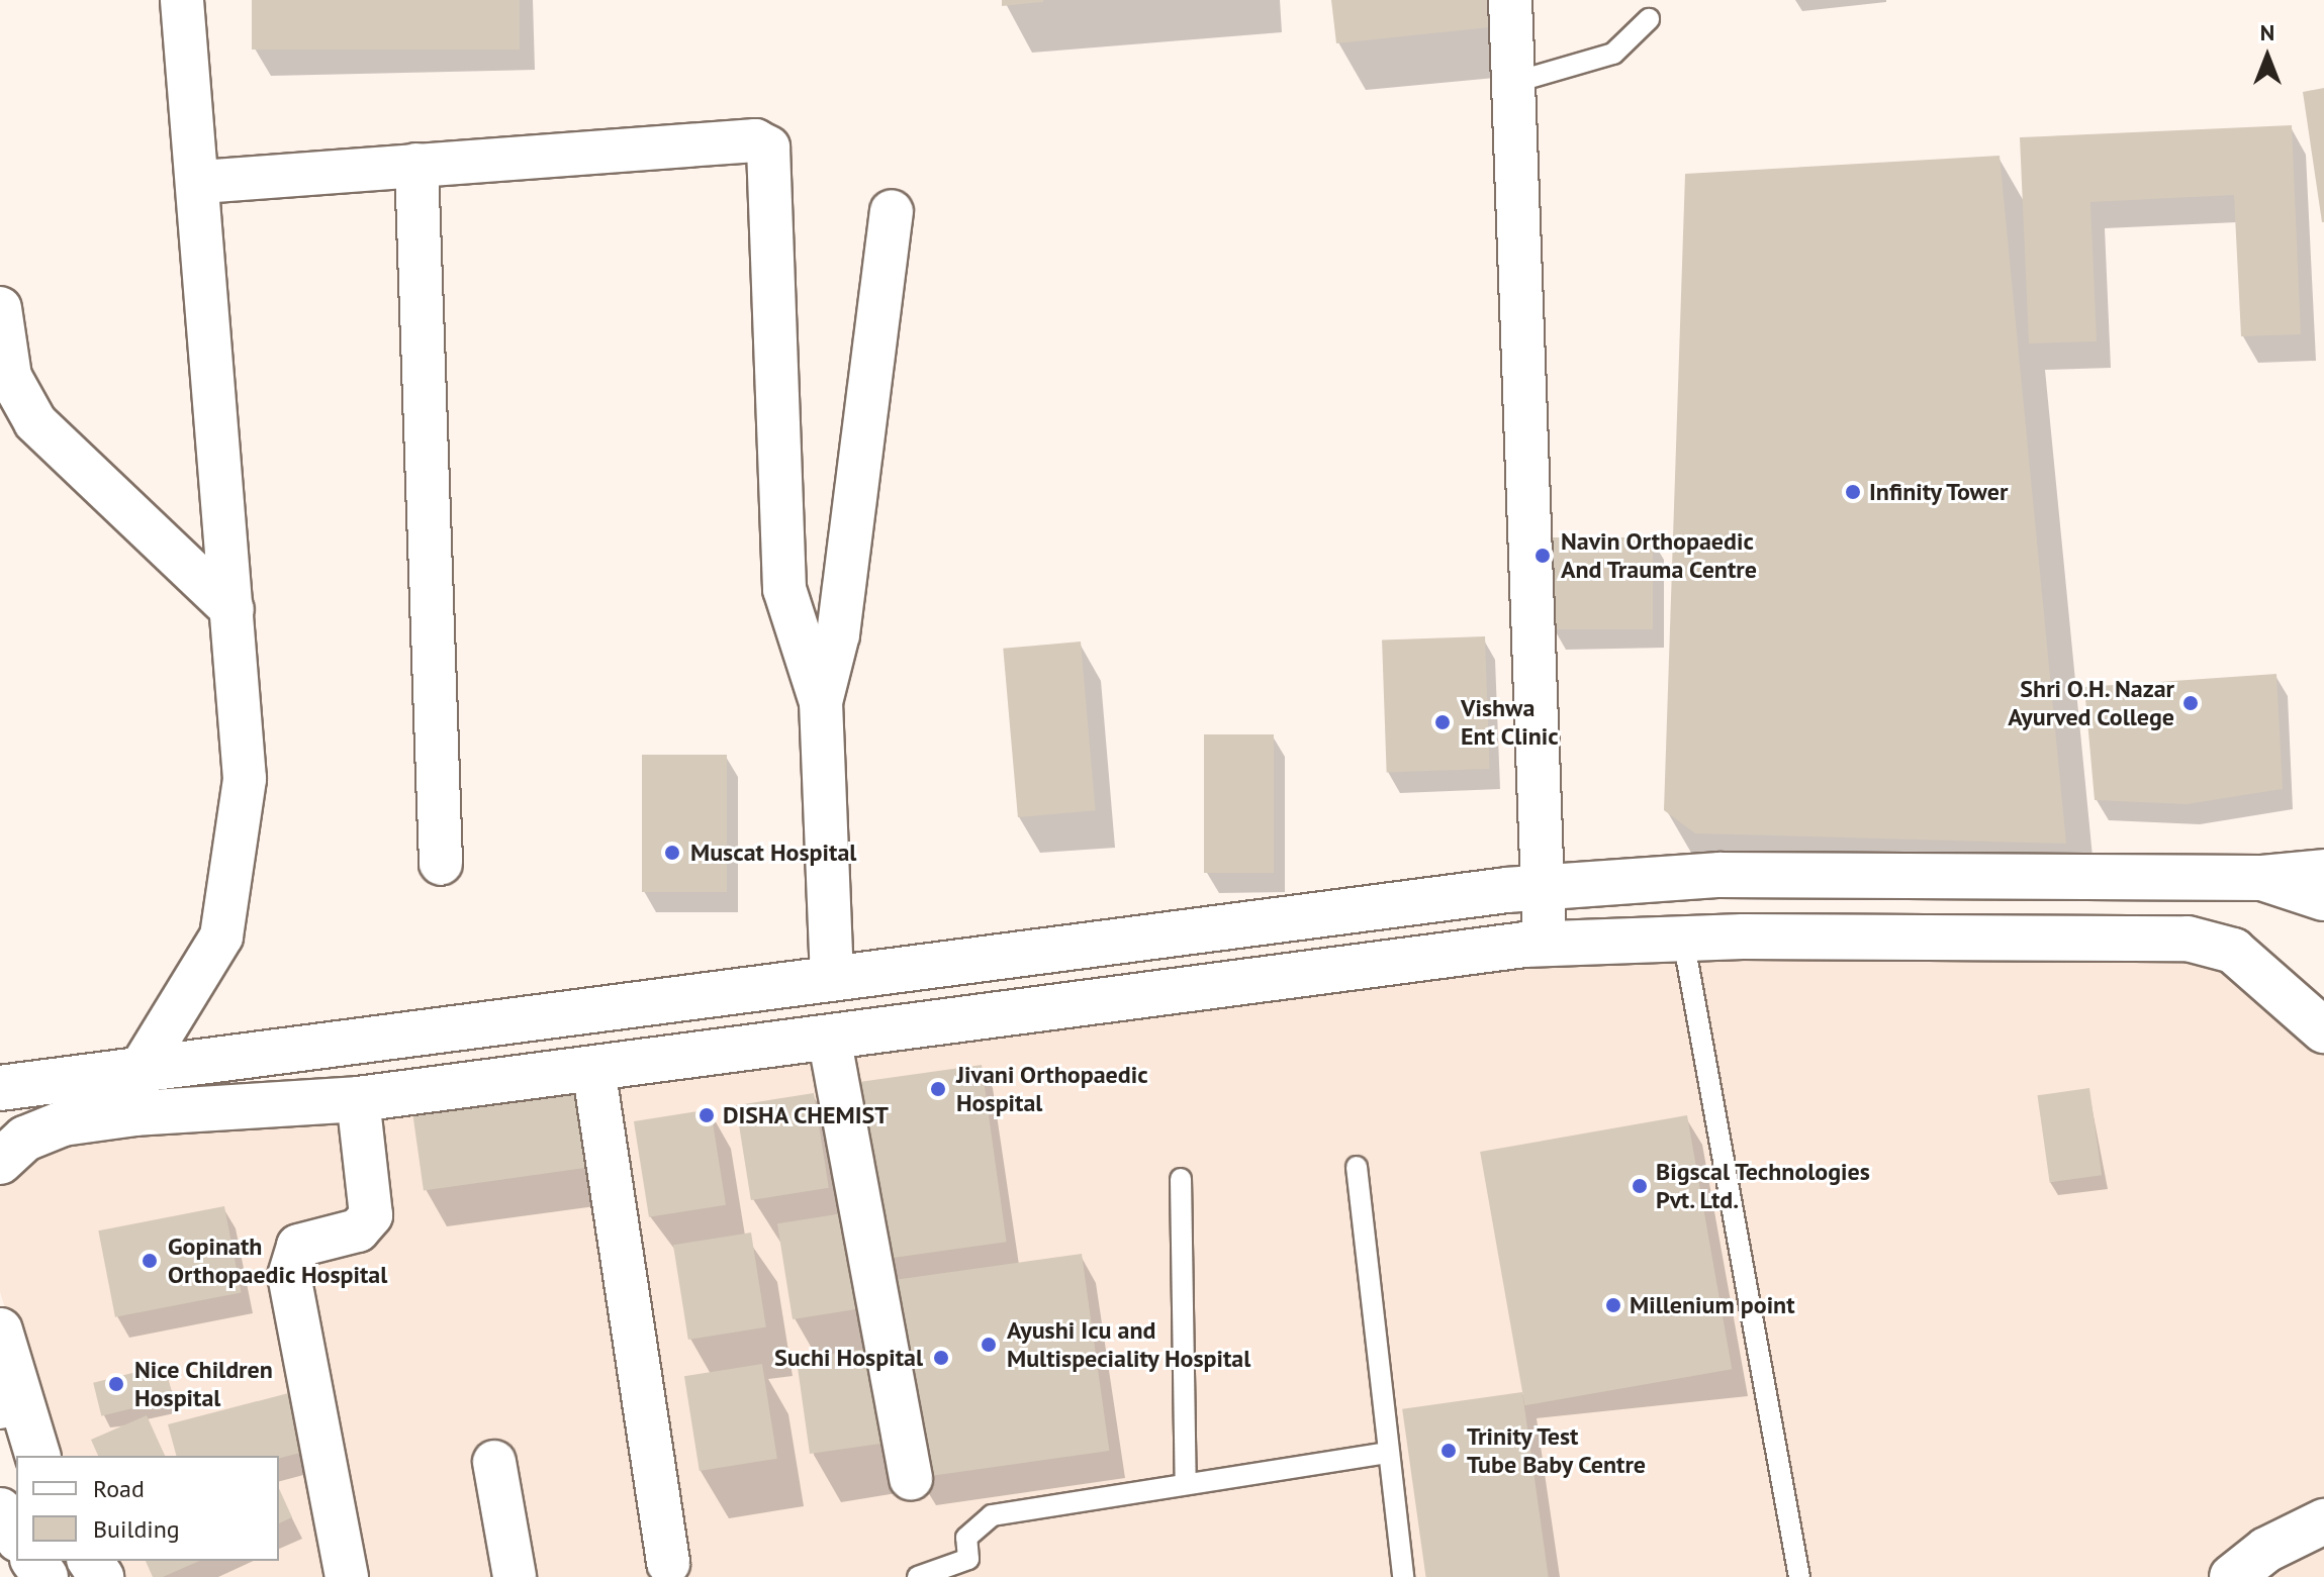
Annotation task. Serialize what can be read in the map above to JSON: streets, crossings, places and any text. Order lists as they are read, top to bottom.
{
  "places": [
    "Infinity Tower",
    "Navin Orthopaedic And Trauma Centre",
    "Shri O.H. Nazar Ayurved College",
    "Vishwa Ent Clinic",
    "Muscat Hospital",
    "Jivani Orthopaedic Hospital",
    "DISHA CHEMIST",
    "Bigscal Technologies Pvt. Ltd.",
    "Gopinath Orthopaedic Hospital",
    "Millenium point",
    "Ayushi Icu and Multispeciality Hospital",
    "Suchi Hospital",
    "Nice Children Hospital",
    "Trinity Test Tube Baby Centre"
  ],
  "legend": ["Road", "Building"],
  "north": "top"
}
